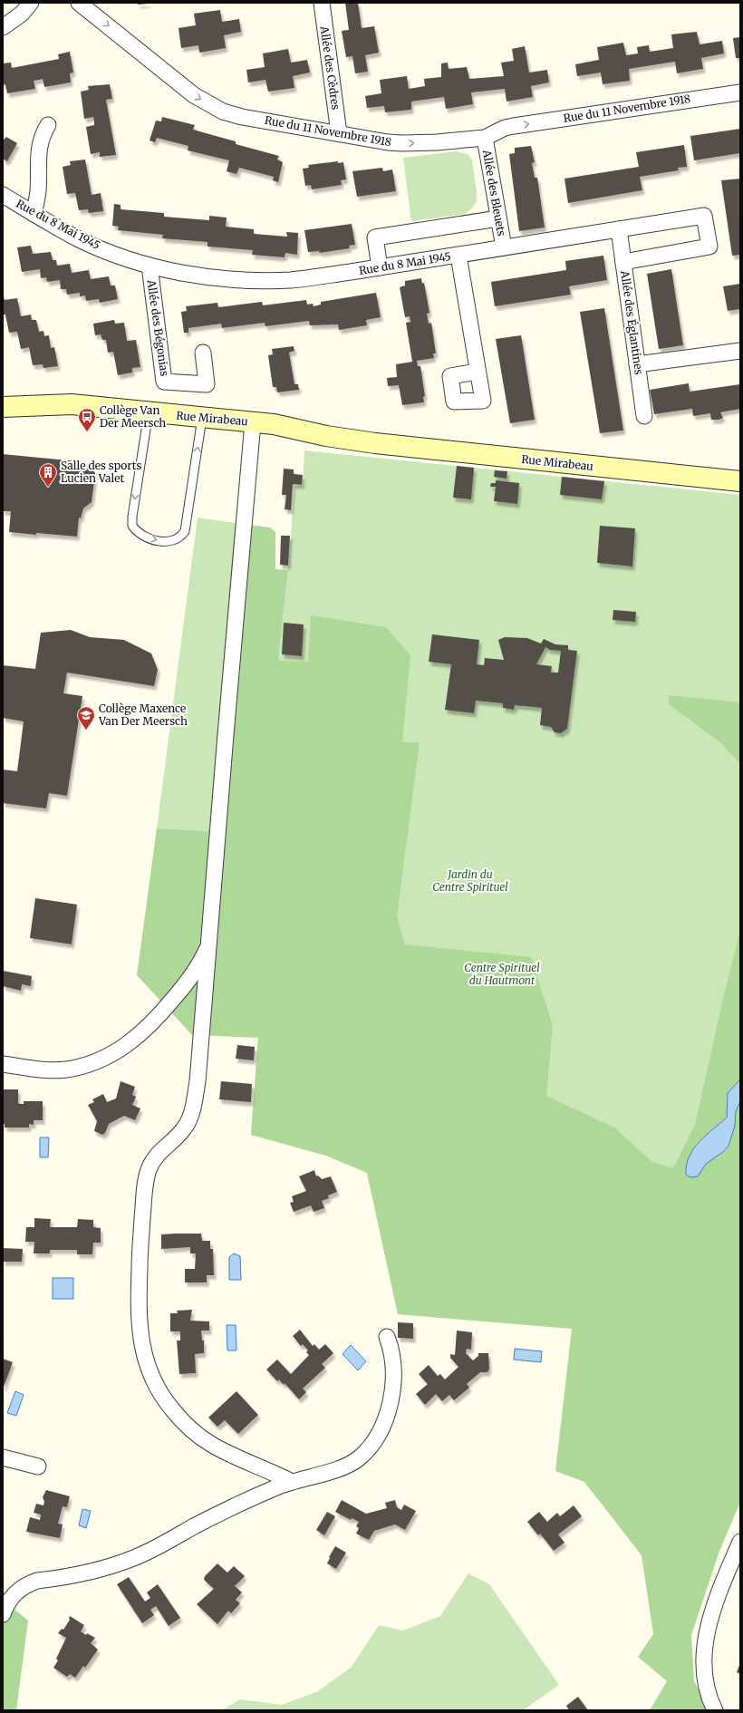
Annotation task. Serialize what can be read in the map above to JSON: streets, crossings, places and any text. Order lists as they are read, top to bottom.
{
  "streets": {
    "main road": ["Rue Mirabeau"],
    "street": [
      "Allée des Cèdres",
      "Rue du 11 Novembre 1918",
      "Allée des Bleuets",
      "Rue du 8 Mai 1945",
      "Allée des Églantines",
      "Allée des Bégonias"
    ]
  },
  "crossings": [
    ["Allée des Cèdres", "Rue du 11 Novembre 1918"],
    ["Rue du 11 Novembre 1918", "Allée des Bleuets"],
    ["Allée des Bleuets", "Rue du 8 Mai 1945"],
    ["Rue du 8 Mai 1945", "Allée des Églantines"],
    ["Rue du 8 Mai 1945", "Allée des Bégonias"]
  ],
  "one_way": ["Rue du 11 Novembre 1918"],
  "parks": ["Jardin du Centre Spirituel", "Centre Spirituel du Hautmont"],
  "places": {
    "bus stop": ["Collège Van Der Meersch"],
    "building": ["Salle des sports Lucien Valet"],
    "school or university": ["Collège Maxence Van Der Meersch"]
  }
}
